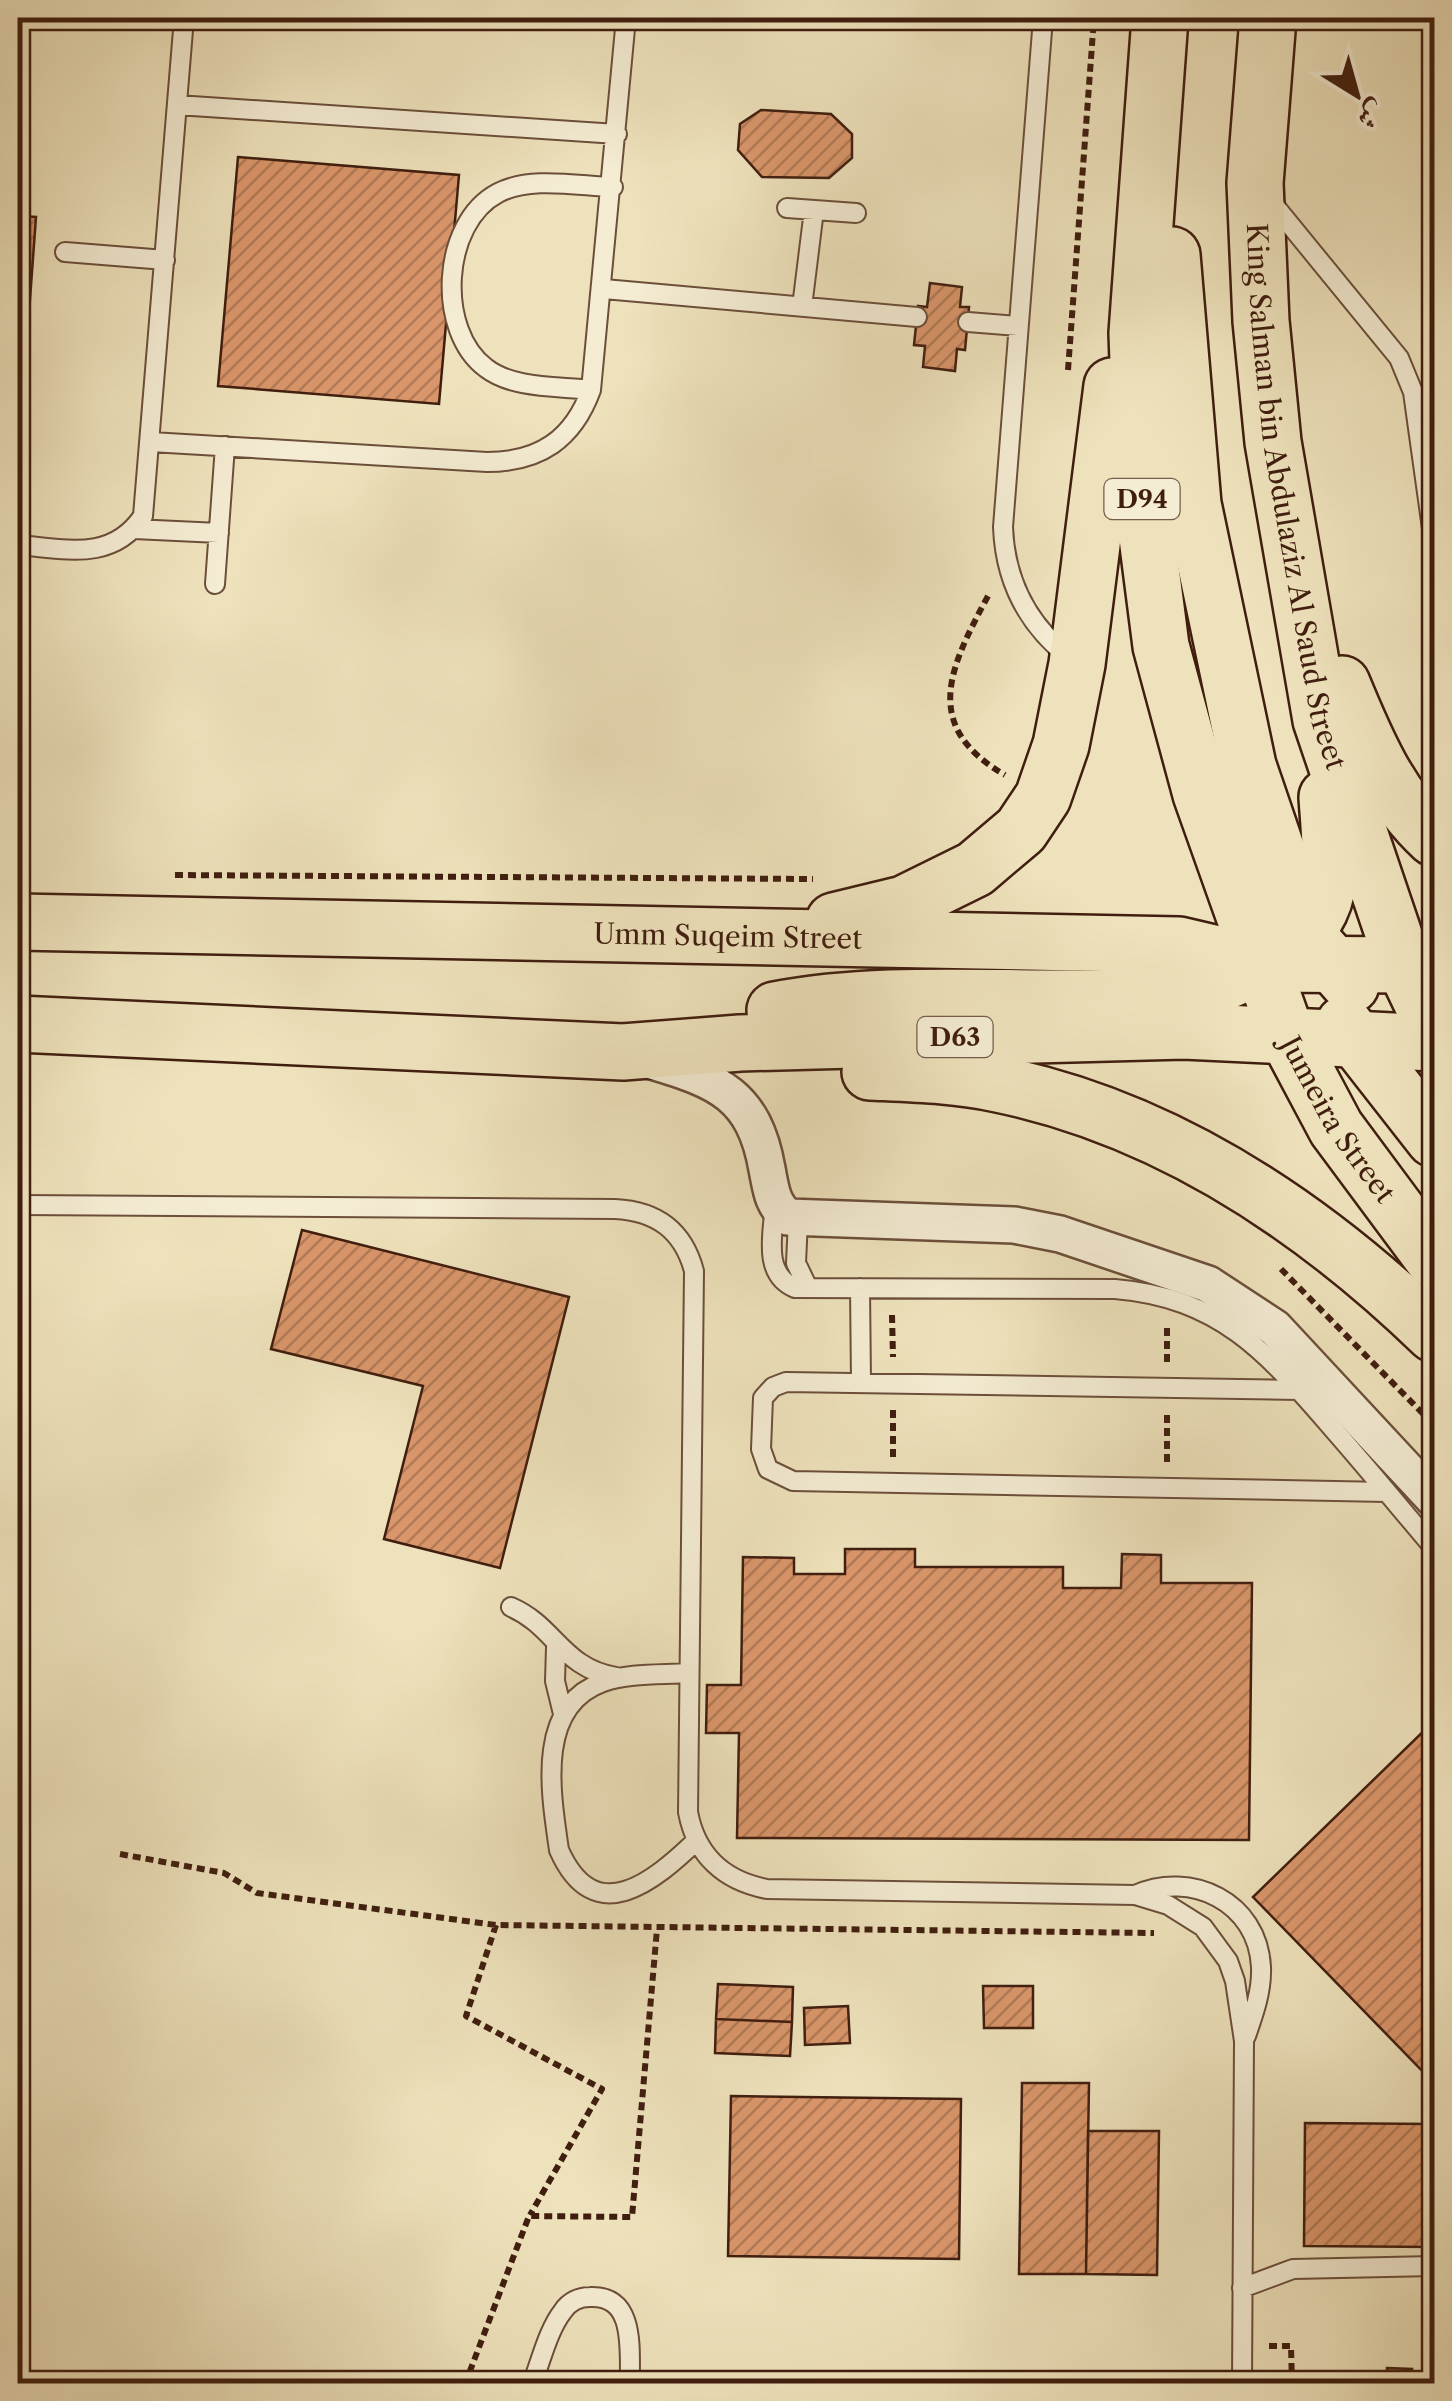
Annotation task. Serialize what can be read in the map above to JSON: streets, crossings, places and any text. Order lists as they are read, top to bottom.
{
  "streets": {
    "main road": [
      "King Salman bin Abdulaziz Al Saud Street",
      "D94",
      "Umm Suqeim Street",
      "D63",
      "Jumeira Street"
    ]
  },
  "crossings": [
    ["D94", "Umm Suqeim Street"],
    ["D94", "Jumeira Street"],
    ["Umm Suqeim Street", "D63"],
    ["Umm Suqeim Street", "Jumeira Street"],
    ["D63", "Jumeira Street"]
  ],
  "north": "bottom right"
}
